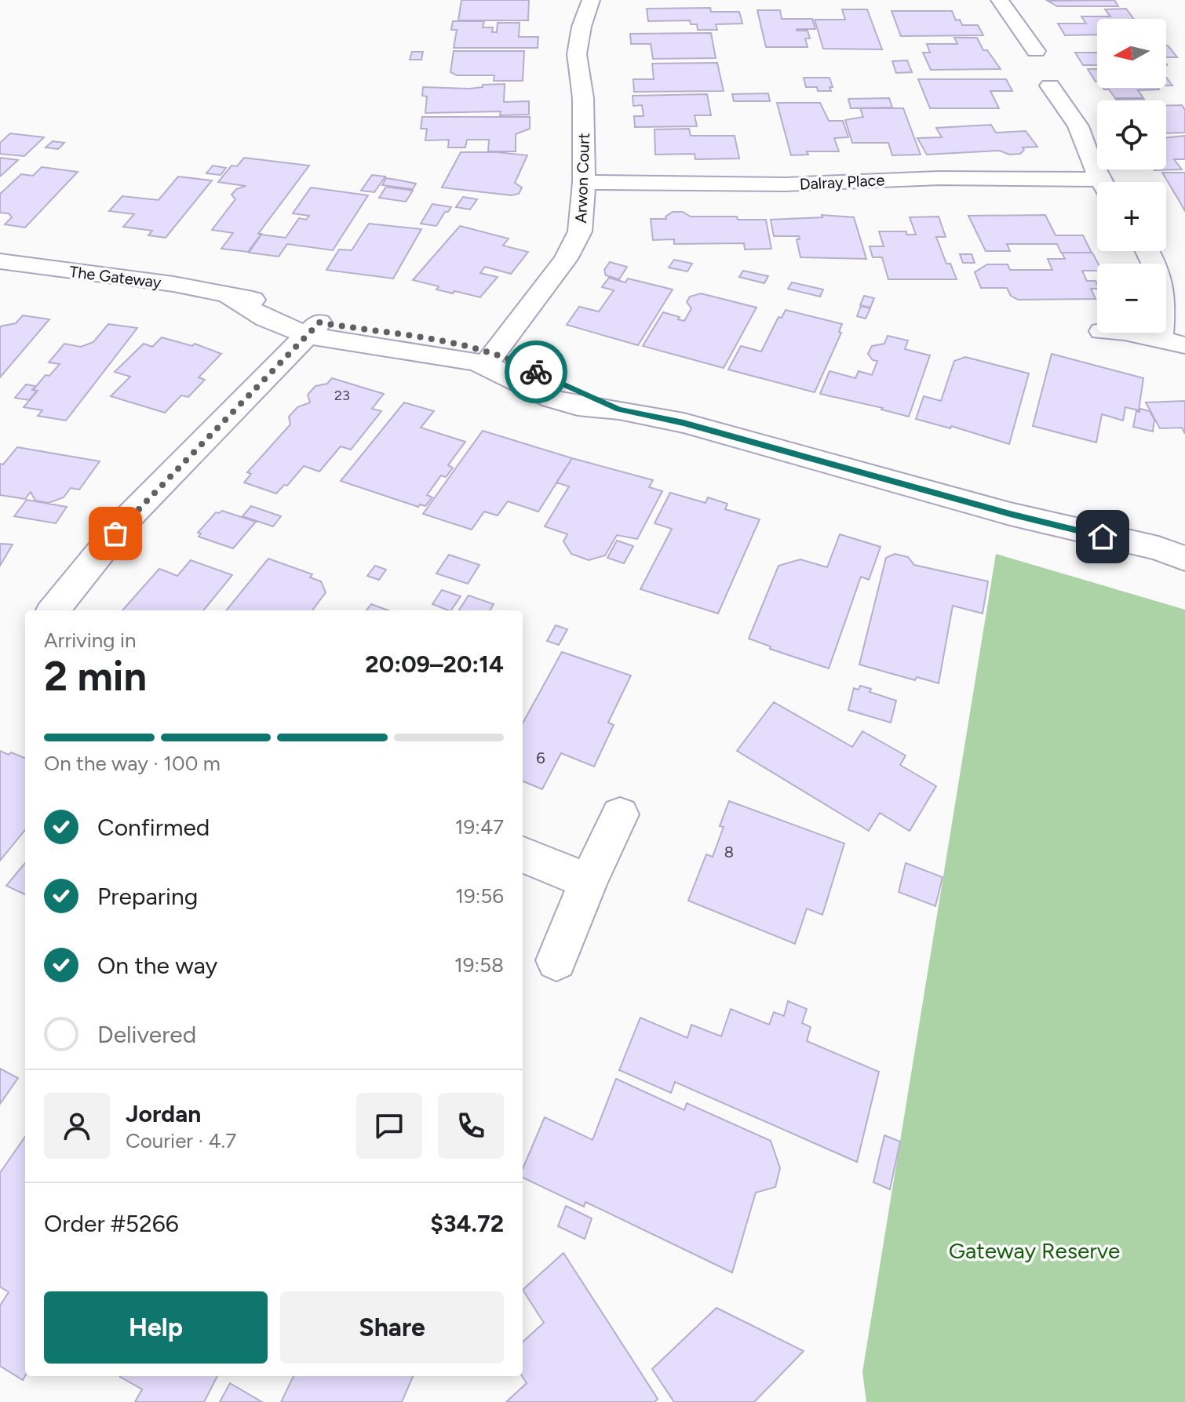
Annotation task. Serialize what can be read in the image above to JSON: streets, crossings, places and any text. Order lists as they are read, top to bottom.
{
  "streets": {
    "street": ["Arwon Court", "Dalray Place", "The Gateway"]
  },
  "crossings": [
    ["Arwon Court", "Dalray Place"],
    ["Arwon Court", "The Gateway"]
  ],
  "parks": ["Gateway Reserve"],
  "house_numbers": ["23", "6", "8"],
  "north": "left",
  "page": {
    "map_buttons": ["+", "−"],
    "heading": ["2 min", "Arriving in", "20:09–20:14"],
    "panel": [
      "Jordan",
      "Courier · 4.7",
      "Order #5266",
      "$34.72"
    ],
    "bar": "On the way · 100 m",
    "list": [
      ["Confirmed", "19:47"],
      ["Preparing", "19:56"],
      ["On the way", "19:58"],
      "Delivered"
    ],
    "buttons": ["Help", "Share"]
  }
}
